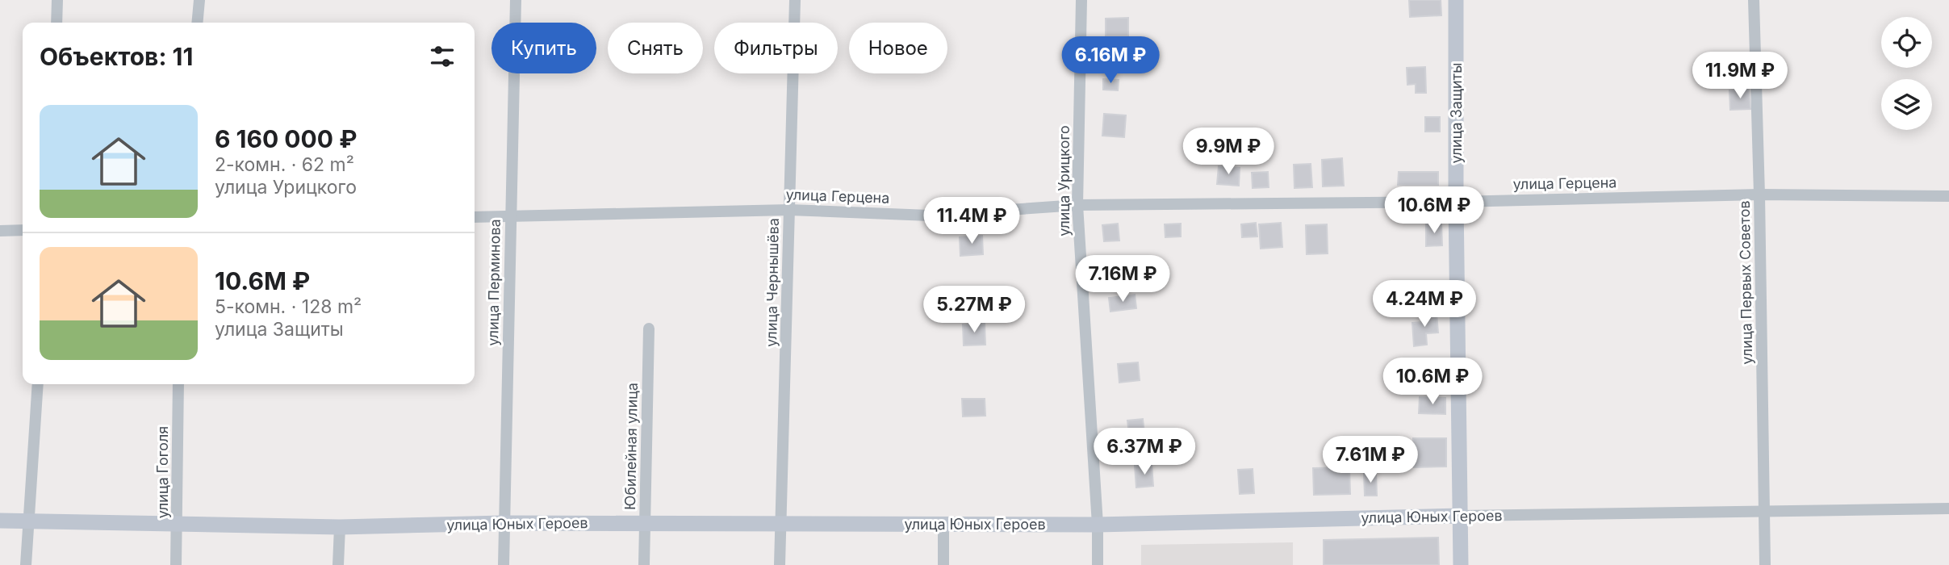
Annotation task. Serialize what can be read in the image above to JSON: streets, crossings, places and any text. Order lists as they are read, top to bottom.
{
  "streets": {
    "street": [
      "улица Защиты",
      "улица Урицкого",
      "улица Герцена",
      "улица Перминова",
      "улица Чернышёва",
      "улица Первых Советов",
      "Юбилейная улица",
      "улица Гоголя",
      "улица Юных Героев"
    ]
  },
  "crossings": [
    ["улица Защиты", "улица Герцена"],
    ["улица Защиты", "улица Юных Героев"],
    ["улица Урицкого", "улица Герцена"],
    ["улица Урицкого", "улица Юных Героев"],
    ["улица Герцена", "улица Перминова"],
    ["улица Герцена", "улица Чернышёва"],
    ["улица Герцена", "улица Первых Советов"],
    ["улица Перминова", "улица Юных Героев"],
    ["улица Чернышёва", "улица Юных Героев"],
    ["улица Первых Советов", "улица Юных Героев"],
    ["Юбилейная улица", "улица Юных Героев"],
    ["улица Гоголя", "улица Юных Героев"]
  ],
  "page": {
    "chip": [
      "Купить",
      "Снять",
      "Фильтры",
      "Новое"
    ],
    "heading": "Объектов: 11",
    "price": [
      "6.16M ₽",
      "11.9M ₽",
      "9.9M ₽",
      "10.6M ₽",
      "11.4M ₽",
      "7.16M ₽",
      "4.24M ₽",
      "5.27M ₽",
      "10.6M ₽",
      "6.37M ₽",
      "7.61M ₽"
    ],
    "list": [
      {
        "name": "6 160 000 ₽",
        "note": "2-комн. · 62 m² · улица Урицкого"
      },
      {
        "name": "10.6M ₽",
        "note": "5-комн. · 128 m² · улица Защиты"
      }
    ]
  }
}
